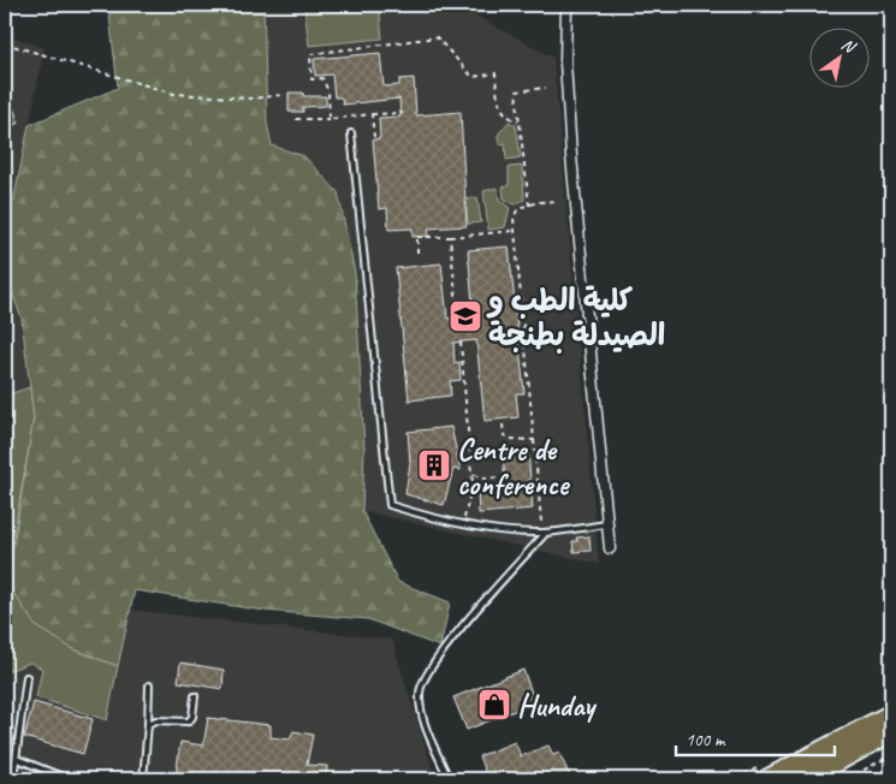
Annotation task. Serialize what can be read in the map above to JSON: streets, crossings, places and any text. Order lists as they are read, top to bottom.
{
  "places": {
    "school or university": ["كلية الطب و الصيدلة بطنجة"],
    "building": ["Centre de conference"],
    "shop": ["Hunday"]
  },
  "scale_bar": "100 m",
  "north": "top right"
}
